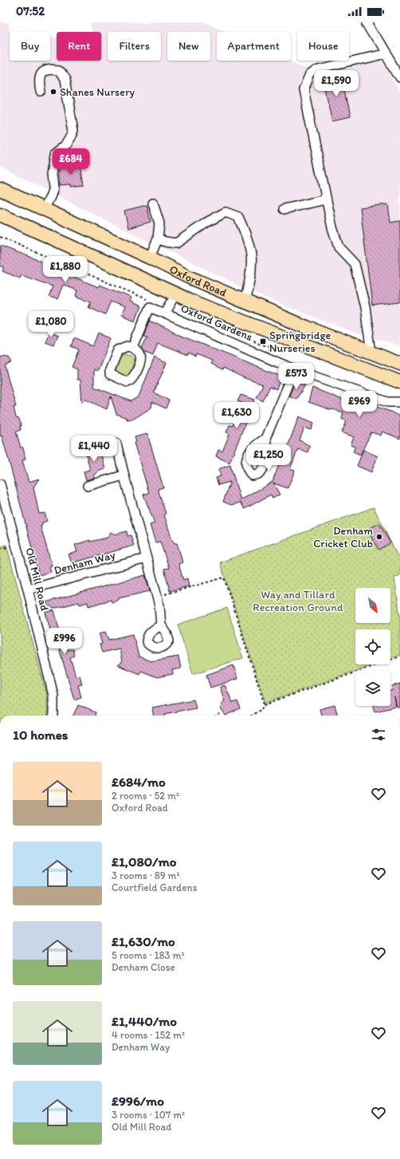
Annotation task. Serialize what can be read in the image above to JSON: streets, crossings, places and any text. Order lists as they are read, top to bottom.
{
  "streets": {
    "highway": ["Oxford Road"],
    "street": ["Oxford Gardens", "Denham Way", "Old Mill Road"]
  },
  "crossings": [
    ["Denham Way", "Old Mill Road"]
  ],
  "parks": ["Way and Tillard Recreation Ground"],
  "places": {
    "other": ["Shanes Nursery", "Denham Cricket Club"],
    "transit": ["Springbridge Nurseries"]
  },
  "north": "bottom right",
  "page": {
    "status": "07:52",
    "chip": [
      "Buy",
      "Rent",
      "Filters",
      "New",
      "Apartment",
      "House"
    ],
    "price": [
      "£1,590",
      "£684",
      "£1,880",
      "£1,080",
      "£573",
      "£969",
      "£1,630",
      "£1,440",
      "£1,250",
      "£996"
    ],
    "heading": "10 homes",
    "list": [
      {
        "name": "£684/mo",
        "note": "2 rooms · 52 m² · Oxford Road"
      },
      {
        "name": "£1,080/mo",
        "note": "3 rooms · 89 m² · Courtfield Gardens"
      },
      {
        "name": "£1,630/mo",
        "note": "5 rooms · 183 m² · Denham Close"
      },
      {
        "name": "£1,440/mo",
        "note": "4 rooms · 152 m² · Denham Way"
      },
      {
        "name": "£996/mo",
        "note": "3 rooms · 107 m² · Old Mill Road"
      }
    ]
  }
}
